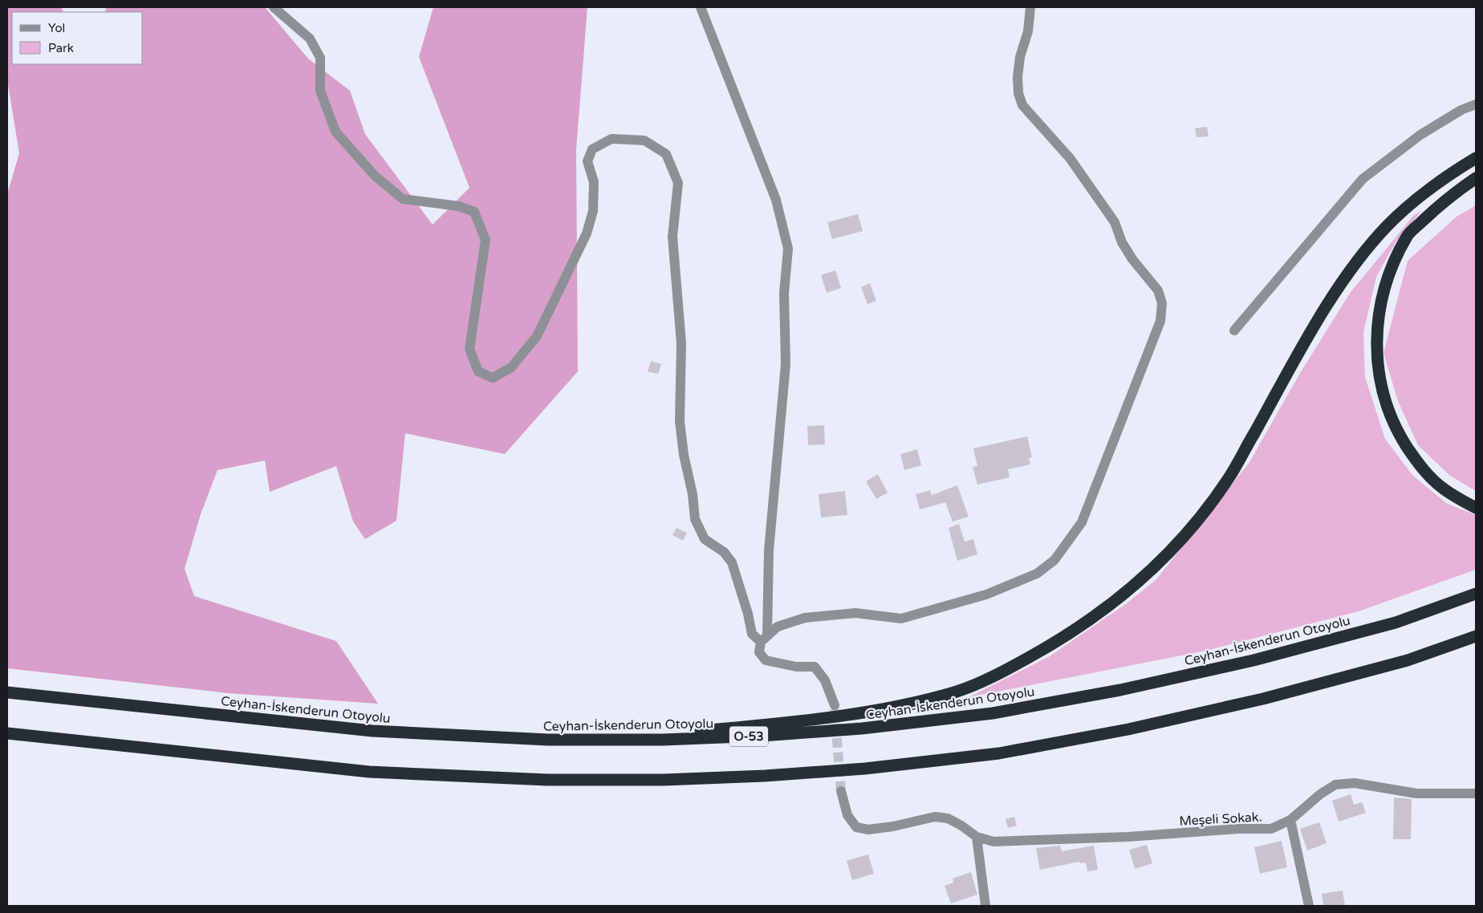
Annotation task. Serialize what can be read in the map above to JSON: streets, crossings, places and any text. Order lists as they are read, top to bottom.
{
  "streets": {
    "highway": ["Ceyhan-İskenderun Otoyolu", "O-53"],
    "street": ["Meşeli Sokak."]
  },
  "legend": ["Yol", "Park"]
}
